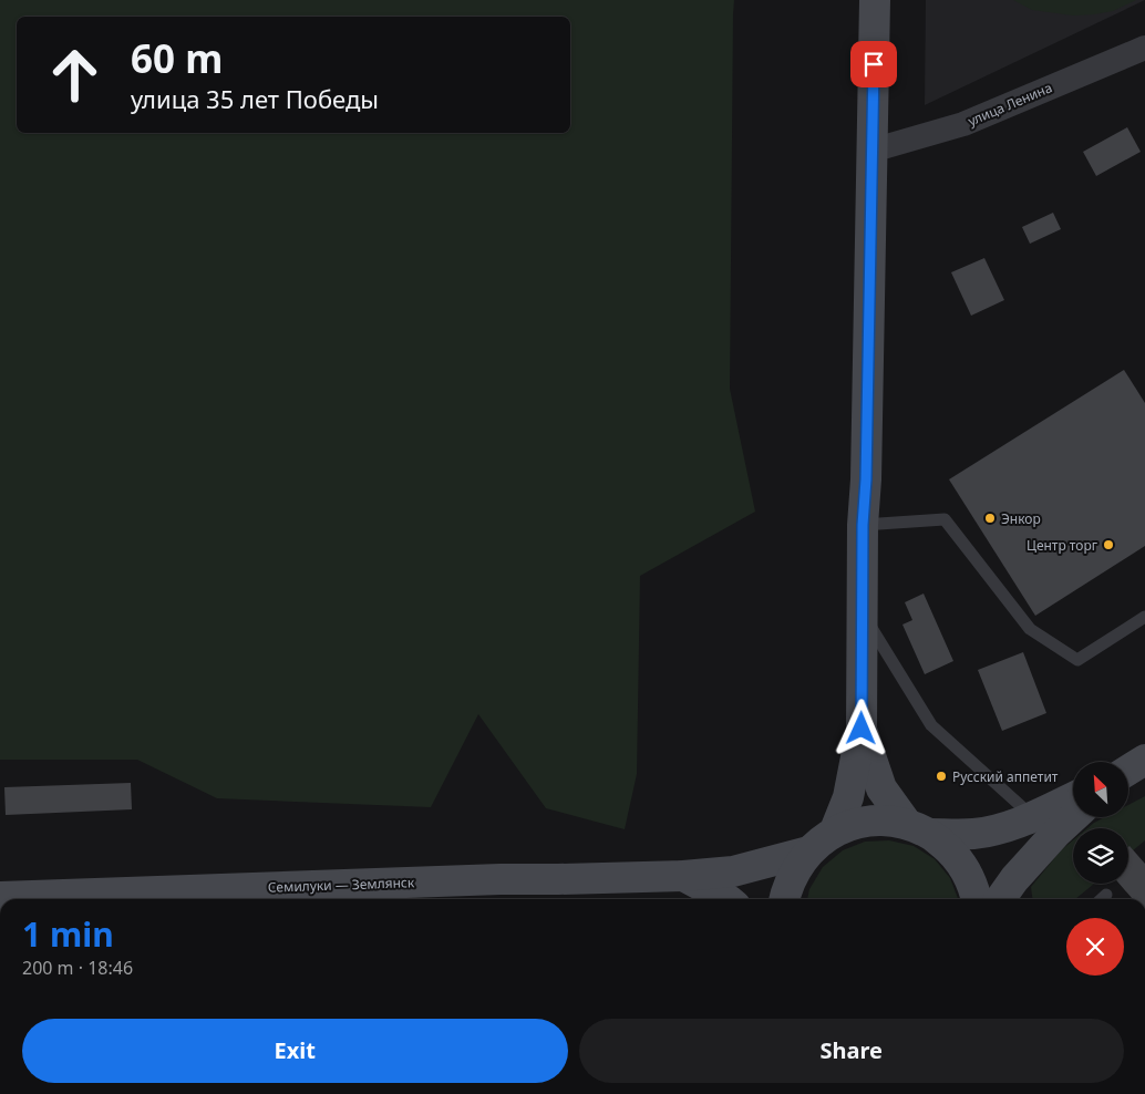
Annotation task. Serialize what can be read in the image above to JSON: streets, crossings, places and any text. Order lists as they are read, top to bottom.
{
  "streets": {
    "main road": ["Семилуки — Землянск"],
    "street": ["улица Ленина"]
  },
  "places": ["Энкор", "Центр торг", "Русский аппетит"],
  "north": "top left",
  "page": {
    "turn": ["60 m", "улица 35 лет Победы"],
    "heading": ["1 min", "200 m · 18:46"],
    "buttons": ["Exit", "Share"]
  }
}
